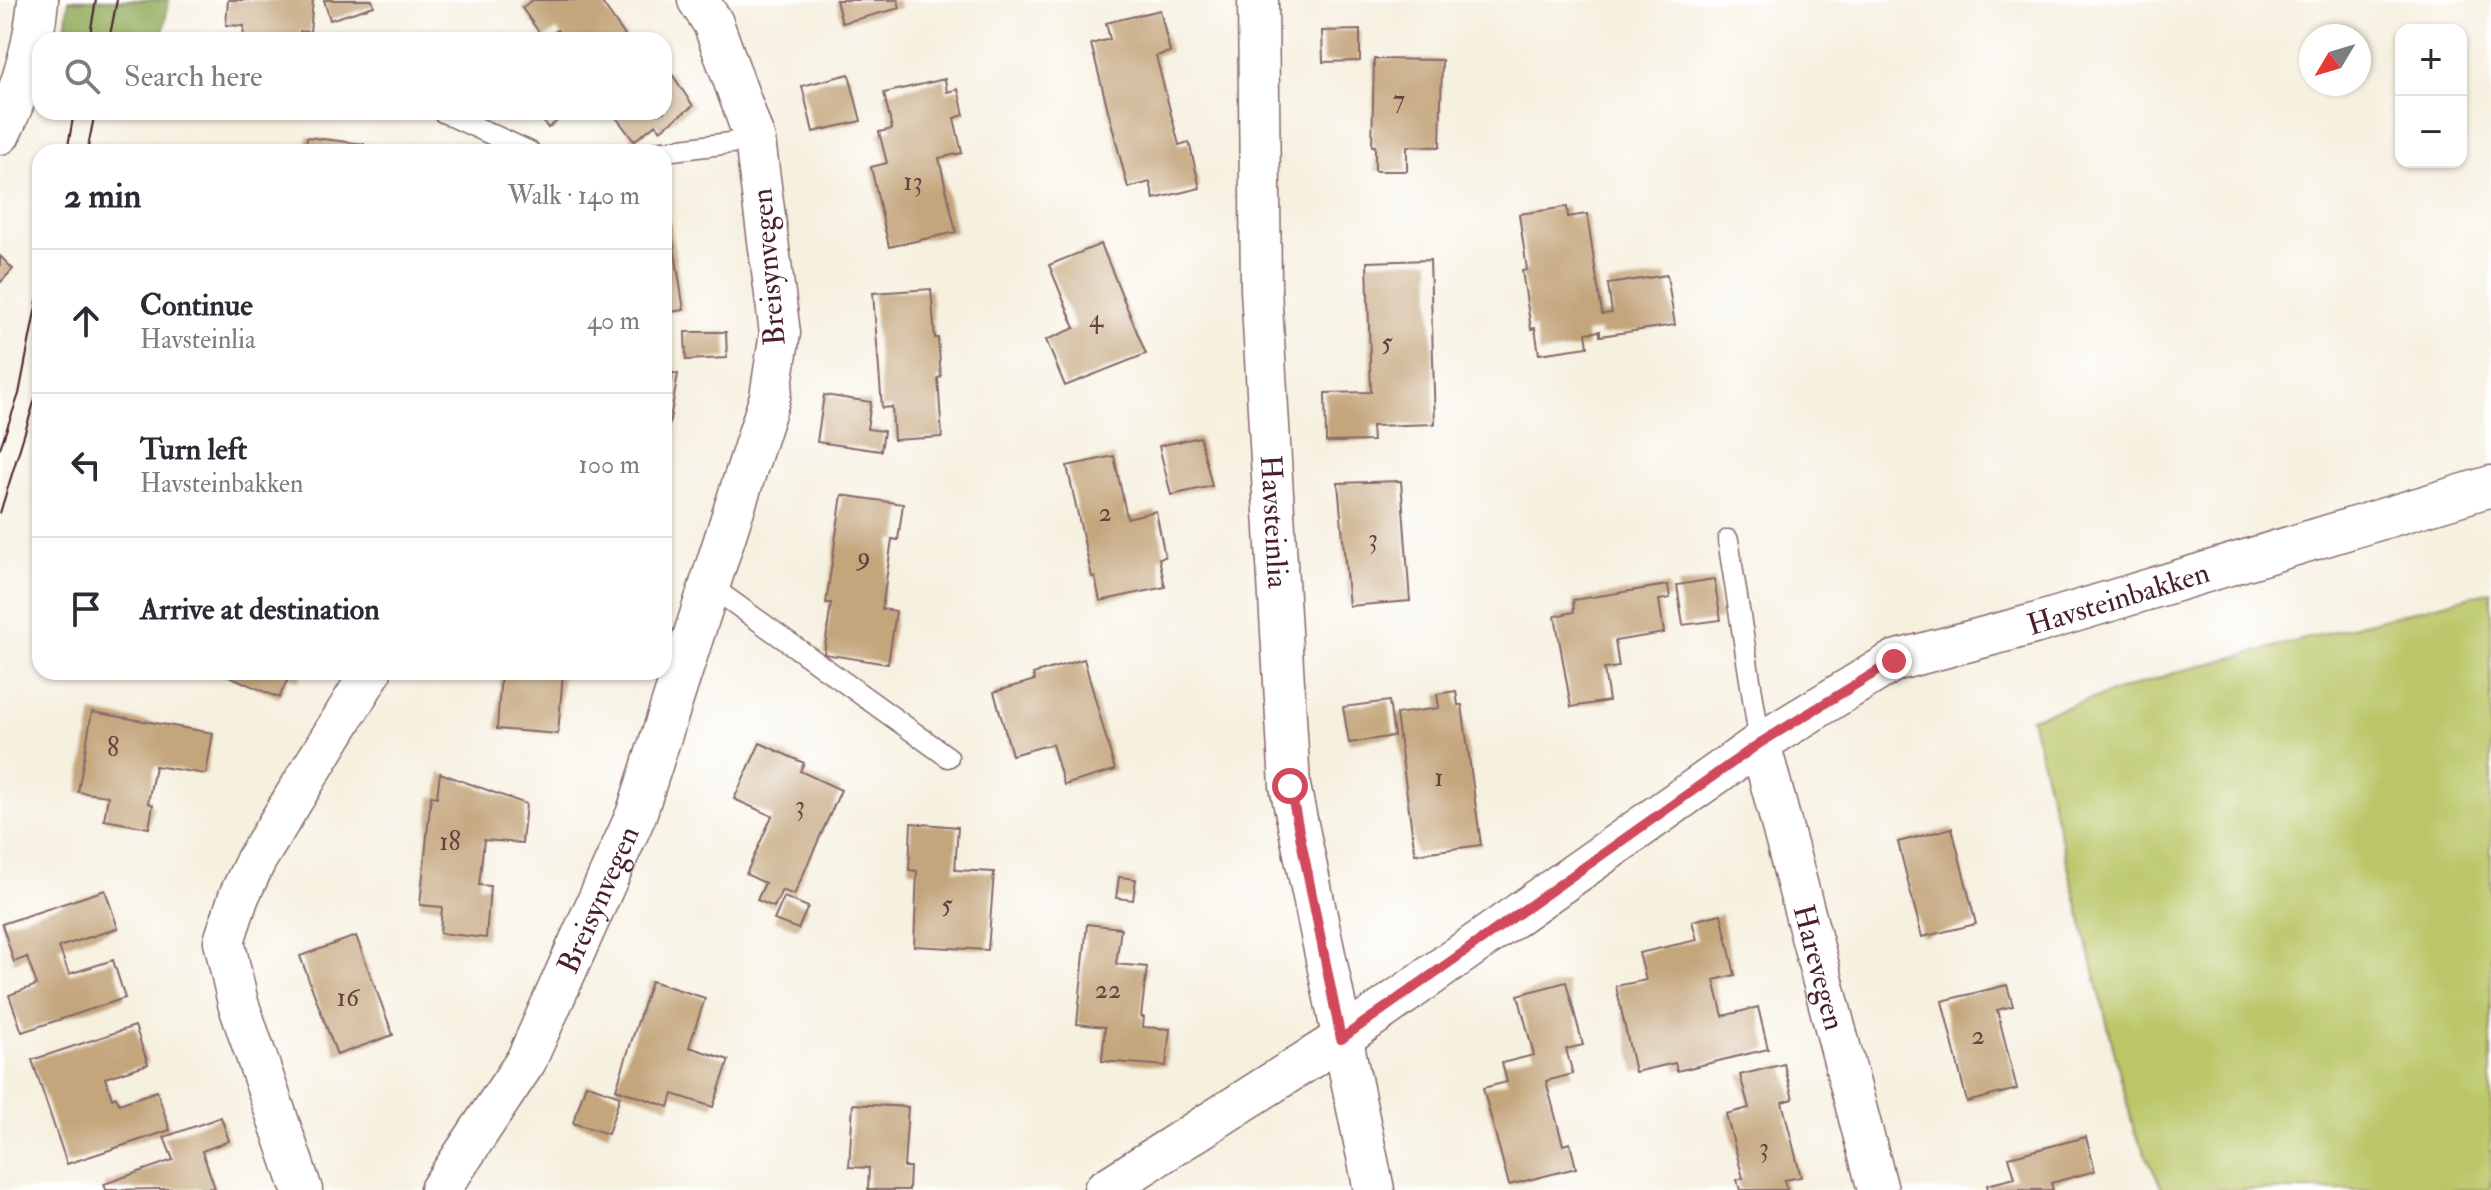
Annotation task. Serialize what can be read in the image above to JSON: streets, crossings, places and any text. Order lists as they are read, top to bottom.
{
  "streets": {
    "street": [
      "Breisynvegen",
      "Havsteinlia",
      "Havsteinbakken",
      "Harevegen"
    ]
  },
  "crossings": [
    ["Havsteinlia", "Havsteinbakken"],
    ["Havsteinbakken", "Harevegen"]
  ],
  "house_numbers": [
    "7",
    "13",
    "4",
    "5",
    "2",
    "3",
    "9",
    "8",
    "1",
    "3",
    "18",
    "5",
    "22",
    "16",
    "2",
    "3"
  ],
  "north": "bottom left",
  "page": {
    "map_buttons": ["+", "−"],
    "search": "Search here",
    "heading": ["2 min", "Walk · 140 m"],
    "list": [
      ["Continue", "Havsteinlia", "40 m"],
      ["Turn left", "Havsteinbakken", "100 m"],
      "Arrive at destination"
    ]
  }
}
